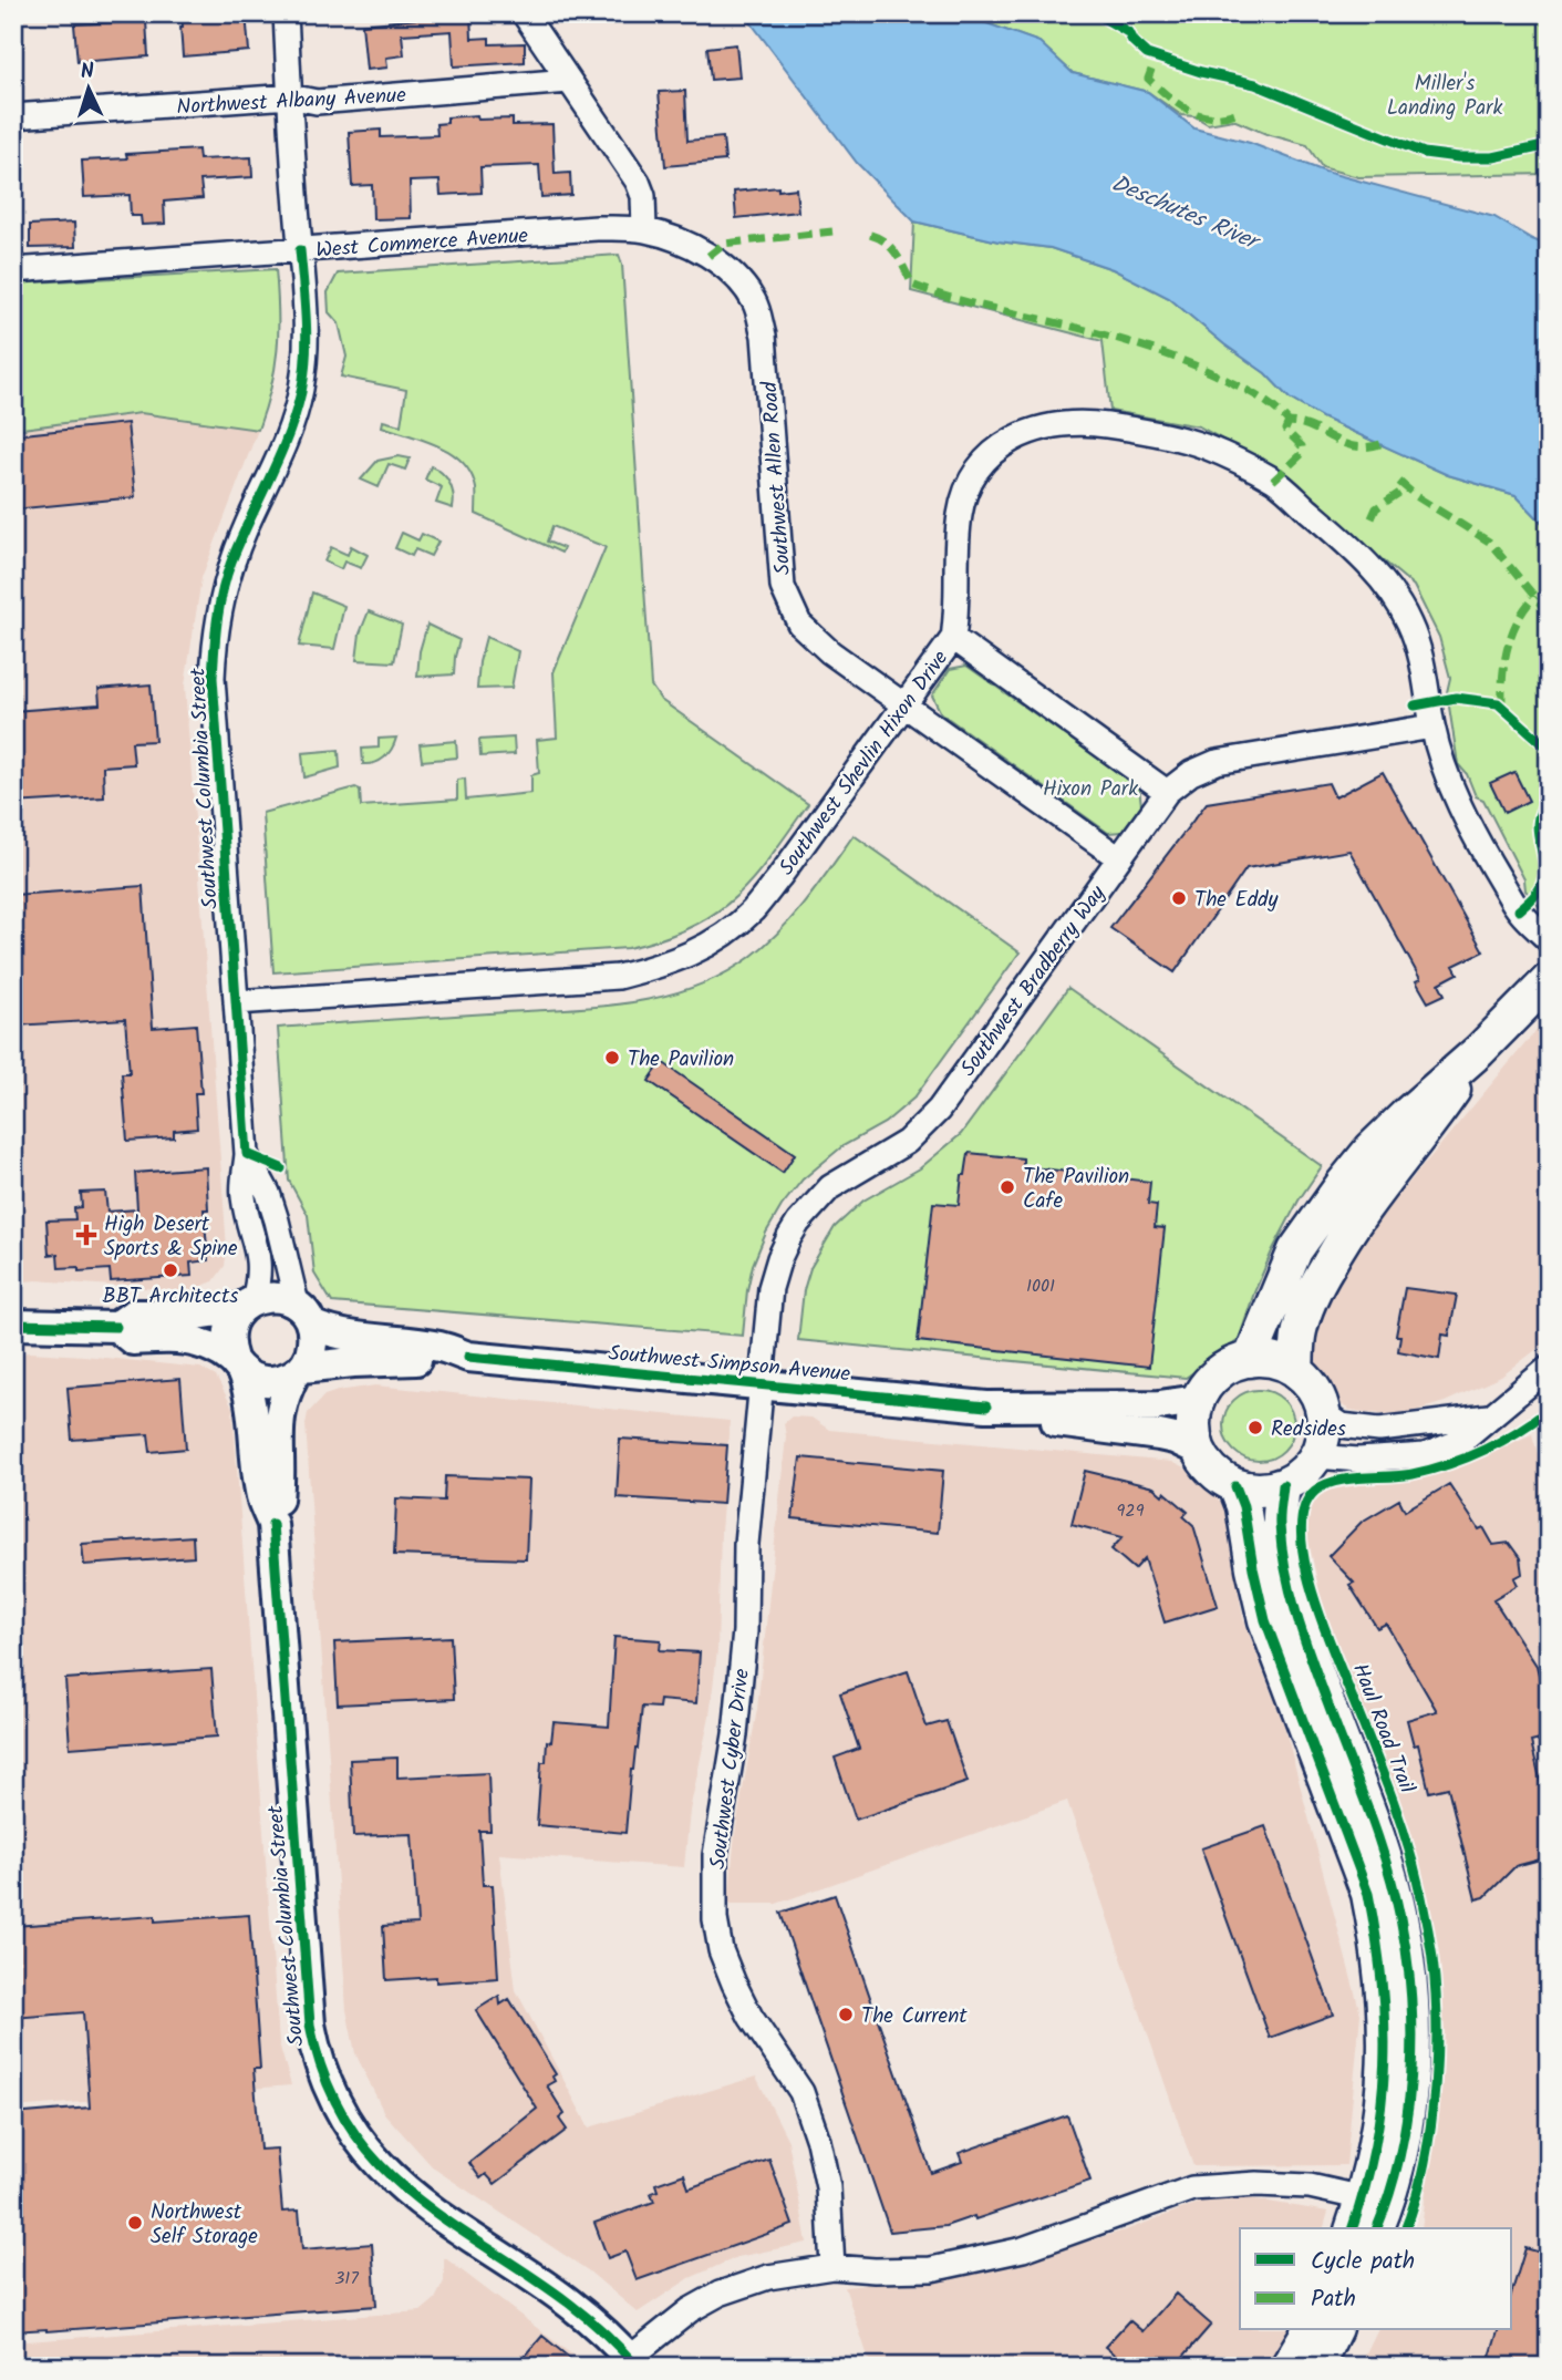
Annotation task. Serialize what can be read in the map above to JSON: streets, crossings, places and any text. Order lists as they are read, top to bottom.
{
  "streets": {
    "street": [
      "Northwest Albany Avenue",
      "West Commerce Avenue",
      "Southwest Allen Road",
      "Southwest Shevlin Hixon Drive",
      "Southwest Columbia Street",
      "Southwest Bradberry Way",
      "Southwest Simpson Avenue",
      "Southwest Cyber Drive"
    ],
    "cycle path": ["Haul Road Trail"]
  },
  "crossings": [
    ["Northwest Albany Avenue", "Southwest Columbia Street"],
    ["West Commerce Avenue", "Southwest Allen Road"],
    ["West Commerce Avenue", "Southwest Columbia Street"],
    ["Southwest Allen Road", "Southwest Shevlin Hixon Drive"],
    ["Southwest Allen Road", "Southwest Bradberry Way"],
    ["Southwest Shevlin Hixon Drive", "Southwest Columbia Street"],
    ["Southwest Shevlin Hixon Drive", "Southwest Bradberry Way"],
    ["Southwest Columbia Street", "Southwest Simpson Avenue"],
    ["Southwest Bradberry Way", "Southwest Simpson Avenue"],
    ["Southwest Bradberry Way", "Southwest Cyber Drive"],
    ["Southwest Simpson Avenue", "Southwest Cyber Drive"]
  ],
  "water": ["Deschutes River"],
  "parks": ["Miller's Landing Park", "Hixon Park"],
  "places": {
    "other": [
      "The Eddy",
      "The Pavilion",
      "The Pavilion Cafe",
      "BBT Architects",
      "Redsides",
      "The Current",
      "Northwest Self Storage"
    ],
    "health": ["High Desert Sports & Spine"]
  },
  "house_numbers": ["1001", "929", "317"],
  "legend": ["Cycle path", "Path"],
  "north": "top"
}
